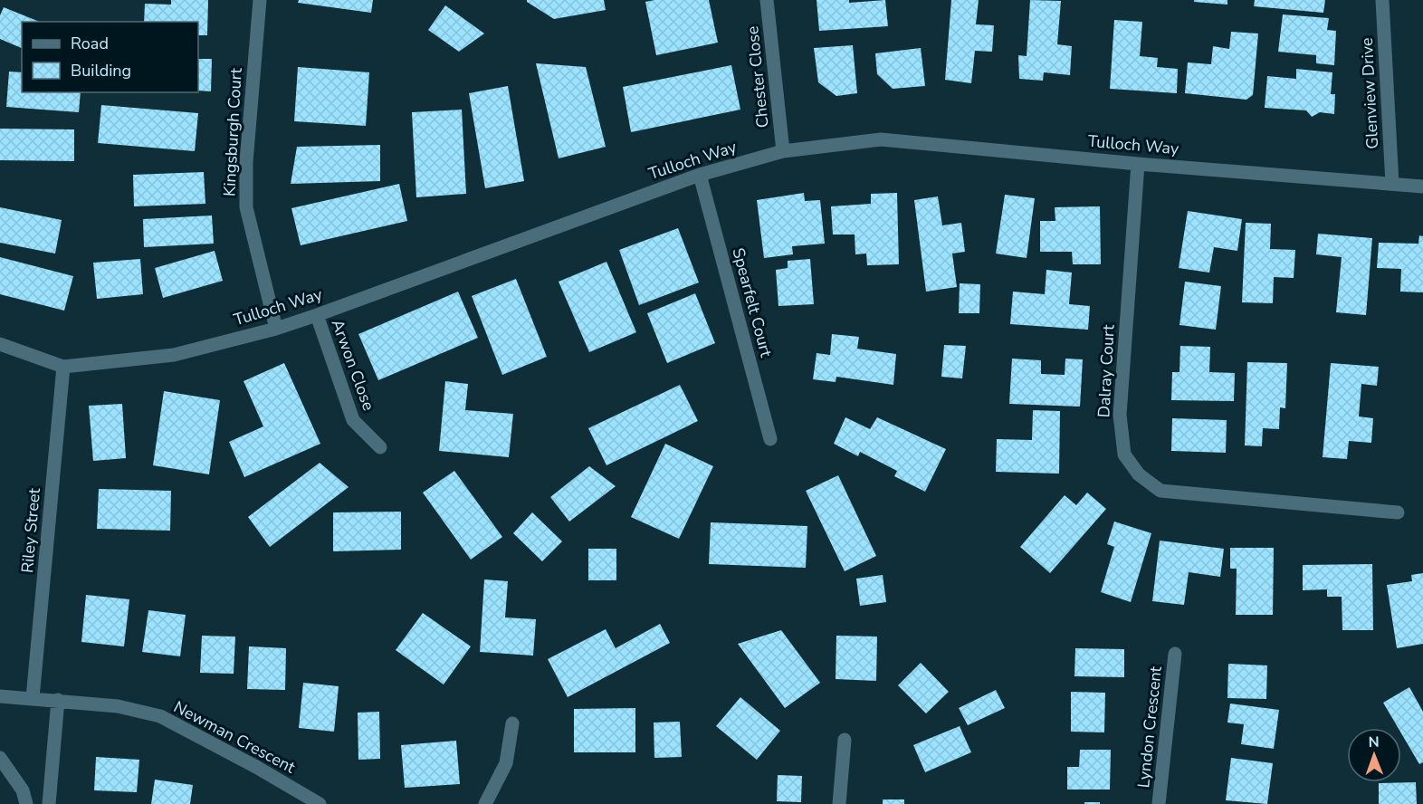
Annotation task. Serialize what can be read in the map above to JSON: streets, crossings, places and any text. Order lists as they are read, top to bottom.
{
  "streets": {
    "street": [
      "Chester Close",
      "Glenview Drive",
      "Kingsburgh Court",
      "Tulloch Way",
      "Spearfelt Court",
      "Arwon Close",
      "Dalray Court",
      "Riley Street",
      "Lyndon Crescent",
      "Newman Crescent"
    ]
  },
  "crossings": [
    ["Chester Close", "Tulloch Way"],
    ["Glenview Drive", "Tulloch Way"],
    ["Kingsburgh Court", "Tulloch Way"],
    ["Tulloch Way", "Spearfelt Court"],
    ["Tulloch Way", "Arwon Close"],
    ["Tulloch Way", "Dalray Court"],
    ["Tulloch Way", "Riley Street"],
    ["Riley Street", "Newman Crescent"]
  ],
  "legend": ["Road", "Building"],
  "north": "top"
}
